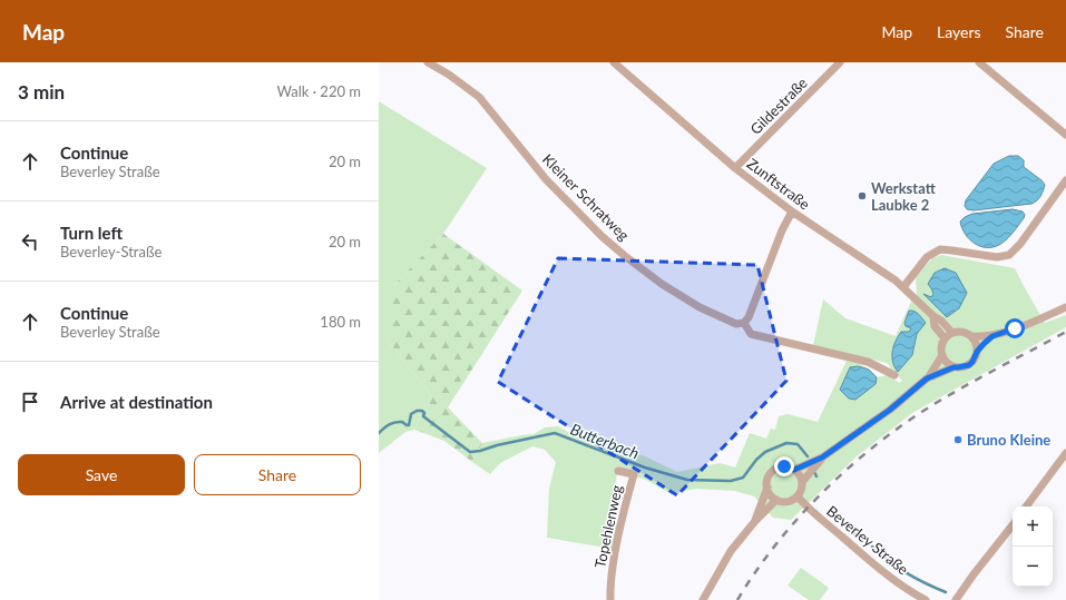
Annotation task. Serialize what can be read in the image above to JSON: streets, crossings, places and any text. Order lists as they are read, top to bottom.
{
  "streets": {
    "street": [
      "Gildestraße",
      "Zunftstraße",
      "Kleiner Schratweg",
      "Topehlenweg",
      "Beverley Straße"
    ]
  },
  "crossings": [
    ["Gildestraße", "Zunftstraße"]
  ],
  "water": ["Butterbach"],
  "places": ["Werkstatt Laubke 2", "Bruno Kleine"],
  "page": {
    "header": "Map",
    "nav": ["Map", "Layers", "Share"],
    "heading": ["3 min", "Walk · 220 m"],
    "list": [
      ["Continue", "Beverley Straße", "20 m"],
      ["Turn left", "Beverley-Straße", "20 m"],
      ["Continue", "Beverley Straße", "180 m"],
      "Arrive at destination"
    ],
    "buttons": ["Save", "Share"],
    "map_buttons": ["+", "−"]
  }
}
